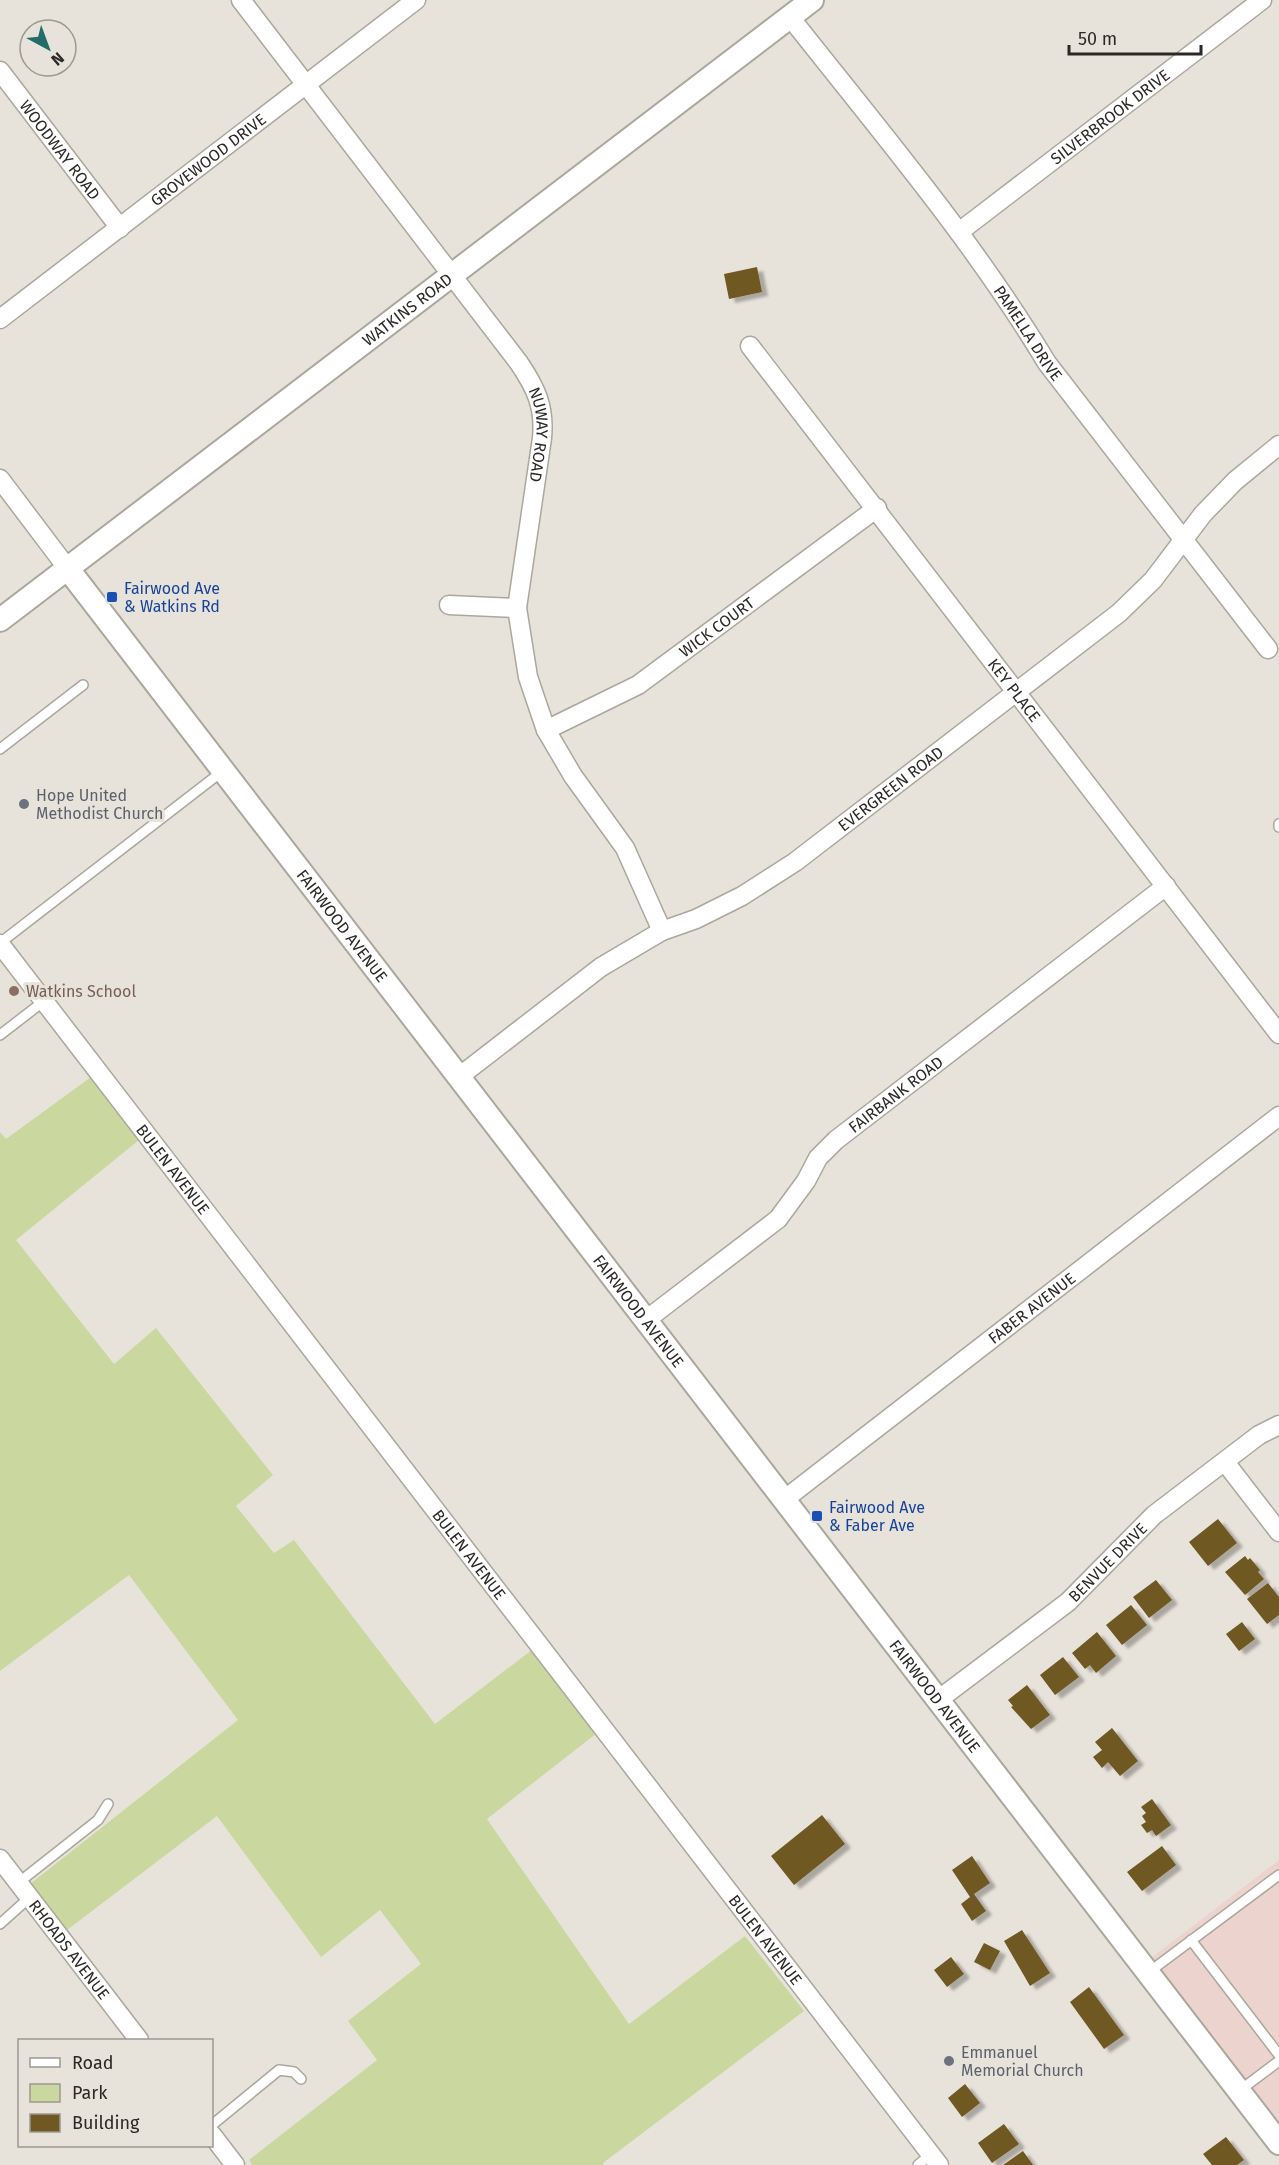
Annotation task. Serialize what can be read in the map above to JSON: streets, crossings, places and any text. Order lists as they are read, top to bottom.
{
  "streets": {
    "street": [
      "SILVERBROOK DRIVE",
      "WOODWAY ROAD",
      "GROVEWOOD DRIVE",
      "WATKINS ROAD",
      "PAMELLA DRIVE",
      "NUWAY ROAD",
      "WICK COURT",
      "KEY PLACE",
      "EVERGREEN ROAD",
      "FAIRWOOD AVENUE",
      "FAIRBANK ROAD",
      "BULEN AVENUE",
      "FABER AVENUE",
      "BENVUE DRIVE",
      "RHOADS AVENUE"
    ]
  },
  "crossings": [
    ["SILVERBROOK DRIVE", "PAMELLA DRIVE"],
    ["WOODWAY ROAD", "GROVEWOOD DRIVE"],
    ["GROVEWOOD DRIVE", "NUWAY ROAD"],
    ["WATKINS ROAD", "PAMELLA DRIVE"],
    ["WATKINS ROAD", "NUWAY ROAD"],
    ["WATKINS ROAD", "FAIRWOOD AVENUE"],
    ["PAMELLA DRIVE", "EVERGREEN ROAD"],
    ["NUWAY ROAD", "WICK COURT"],
    ["NUWAY ROAD", "EVERGREEN ROAD"],
    ["WICK COURT", "KEY PLACE"],
    ["KEY PLACE", "EVERGREEN ROAD"],
    ["KEY PLACE", "FAIRBANK ROAD"],
    ["EVERGREEN ROAD", "FAIRWOOD AVENUE"],
    ["FAIRWOOD AVENUE", "FAIRBANK ROAD"],
    ["FAIRWOOD AVENUE", "FABER AVENUE"],
    ["FAIRWOOD AVENUE", "BENVUE DRIVE"]
  ],
  "places": {
    "transit": ["Fairwood Ave & Watkins Rd", "Fairwood Ave & Faber Ave"],
    "other": ["Hope United Methodist Church", "Watkins School", "Emmanuel Memorial Church"]
  },
  "legend": ["Road", "Park", "Building"],
  "scale_bar": "50 m",
  "north": "bottom right"
}
